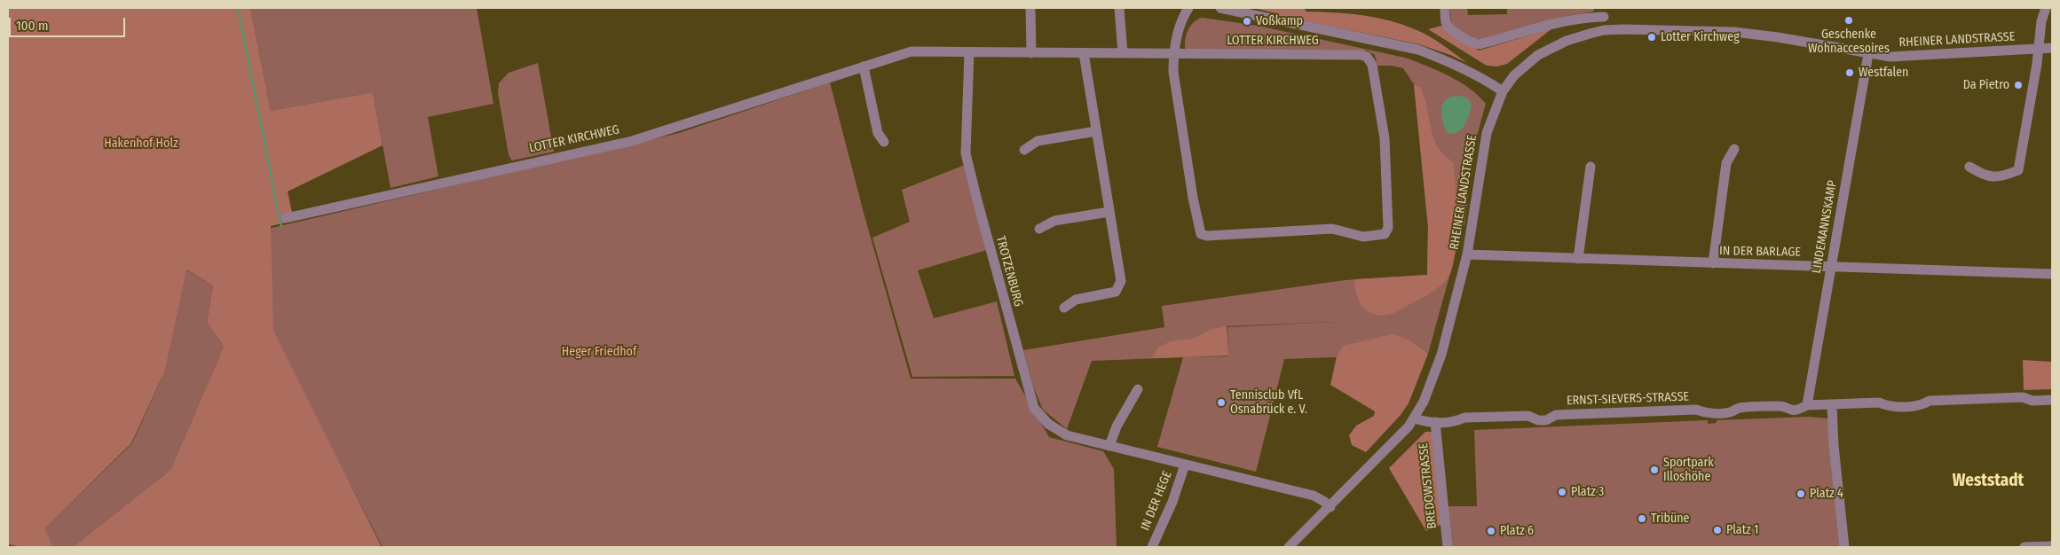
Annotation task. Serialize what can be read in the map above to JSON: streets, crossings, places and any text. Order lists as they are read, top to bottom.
{
  "streets": {
    "street": [
      "RHEINER LANDSTRASSE",
      "LOTTER KIRCHWEG",
      "LINDEMANNSKAMP",
      "IN DER BARLAGE",
      "TROTZENBURG",
      "ERNST-SIEVERS-STRASSE",
      "BREDOWSTRASSE",
      "IN DER HEGE"
    ]
  },
  "crossings": [
    ["RHEINER LANDSTRASSE", "LINDEMANNSKAMP"],
    ["RHEINER LANDSTRASSE", "IN DER BARLAGE"],
    ["RHEINER LANDSTRASSE", "TROTZENBURG"],
    ["RHEINER LANDSTRASSE", "ERNST-SIEVERS-STRASSE"],
    ["LOTTER KIRCHWEG", "TROTZENBURG"],
    ["LINDEMANNSKAMP", "IN DER BARLAGE"],
    ["LINDEMANNSKAMP", "ERNST-SIEVERS-STRASSE"],
    ["TROTZENBURG", "IN DER HEGE"],
    ["ERNST-SIEVERS-STRASSE", "BREDOWSTRASSE"]
  ],
  "districts": ["Weststadt"],
  "parks": ["Hakenhof Holz", "Heger Friedhof"],
  "places": [
    "Geschenke Wohnaccesoires",
    "Voßkamp",
    "Lotter Kirchweg",
    "Westfalen",
    "Da Pietro",
    "Tennisclub VfL Osnabrück e. V.",
    "Sportpark Illoshöhe",
    "Platz 3",
    "Platz 4",
    "Tribüne",
    "Platz 1",
    "Platz 6"
  ],
  "scale_bar": "100 m"
}
